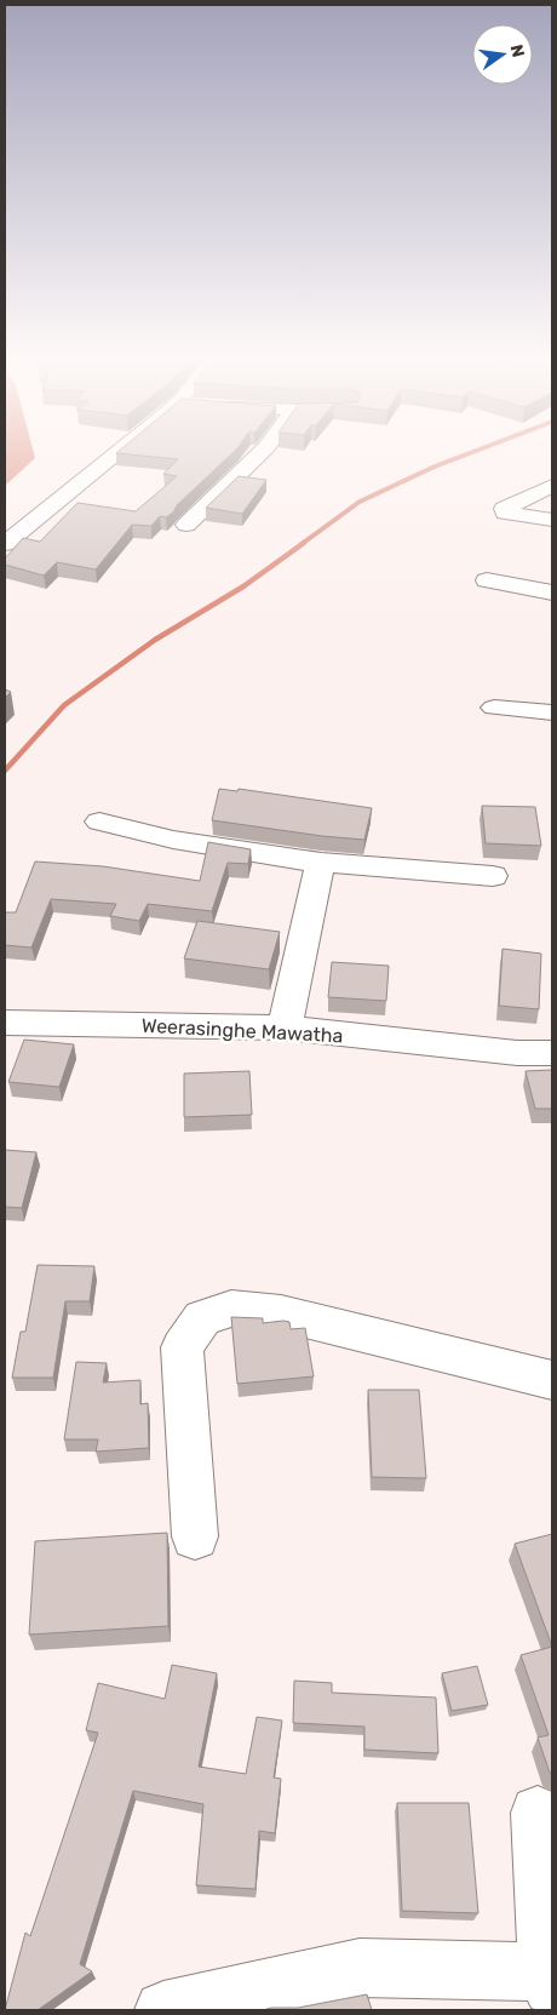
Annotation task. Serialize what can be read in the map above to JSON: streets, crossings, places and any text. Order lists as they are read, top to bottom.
{
  "streets": {
    "street": ["Weerasinghe Mawatha"]
  },
  "north": "right"
}
